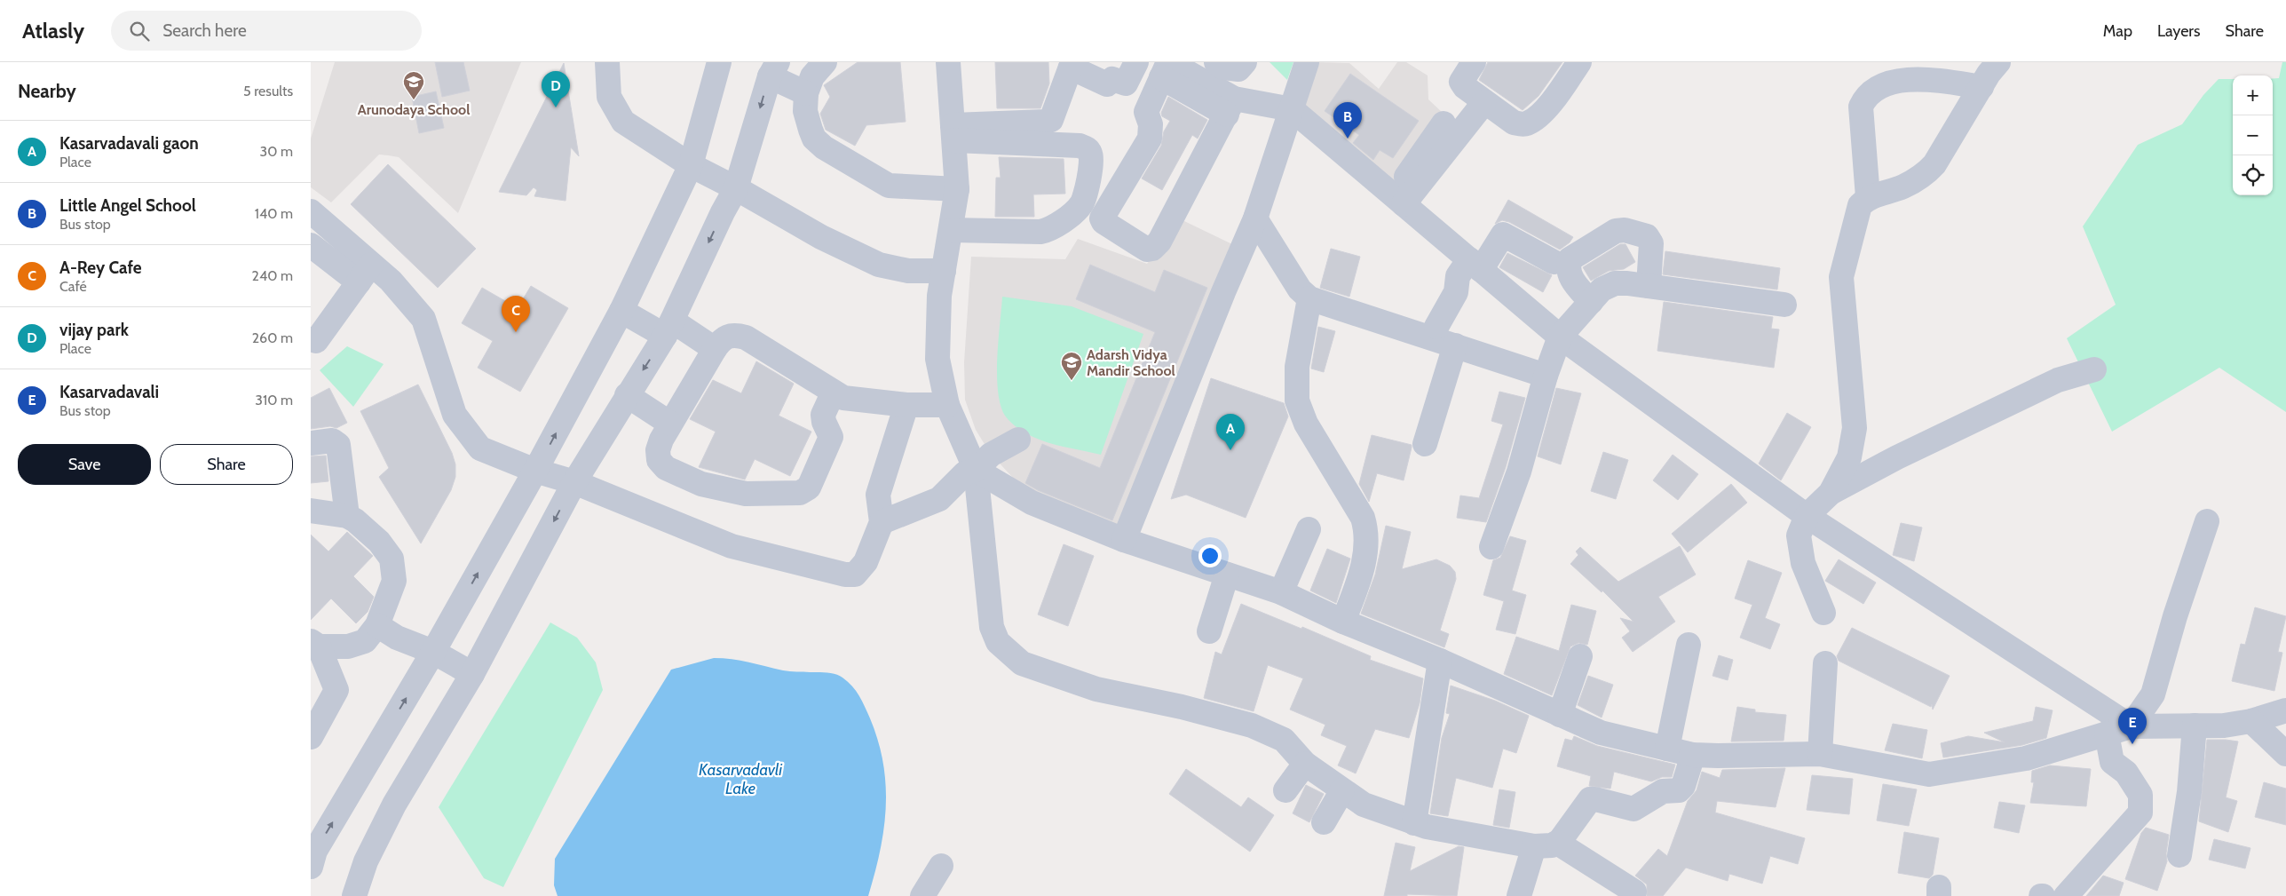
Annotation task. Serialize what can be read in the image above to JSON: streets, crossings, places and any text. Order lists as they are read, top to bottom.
{
  "water": ["Kasarvadavli Lake"],
  "places": {
    "school or university": ["Arunodaya School", "Adarsh Vidya Mandir School"]
  },
  "page": {
    "header": "Atlasly",
    "search": "Search here",
    "nav": ["Map", "Layers", "Share"],
    "heading": ["Nearby", "5 results"],
    "pins": [
      "D",
      "B",
      "C",
      "A",
      "E"
    ],
    "map_buttons": ["+", "−"],
    "list": [
      {
        "mark": "A",
        "name": "Kasarvadavali gaon",
        "note": "Place",
        "value": "30 m"
      },
      {
        "mark": "B",
        "name": "Little Angel School",
        "note": "Bus stop",
        "value": "140 m"
      },
      {
        "mark": "C",
        "name": "A-Rey Cafe",
        "note": "Café",
        "value": "240 m"
      },
      {
        "mark": "D",
        "name": "vijay park",
        "note": "Place",
        "value": "260 m"
      },
      {
        "mark": "E",
        "name": "Kasarvadavali",
        "note": "Bus stop",
        "value": "310 m"
      }
    ],
    "buttons": ["Save", "Share"]
  }
}
